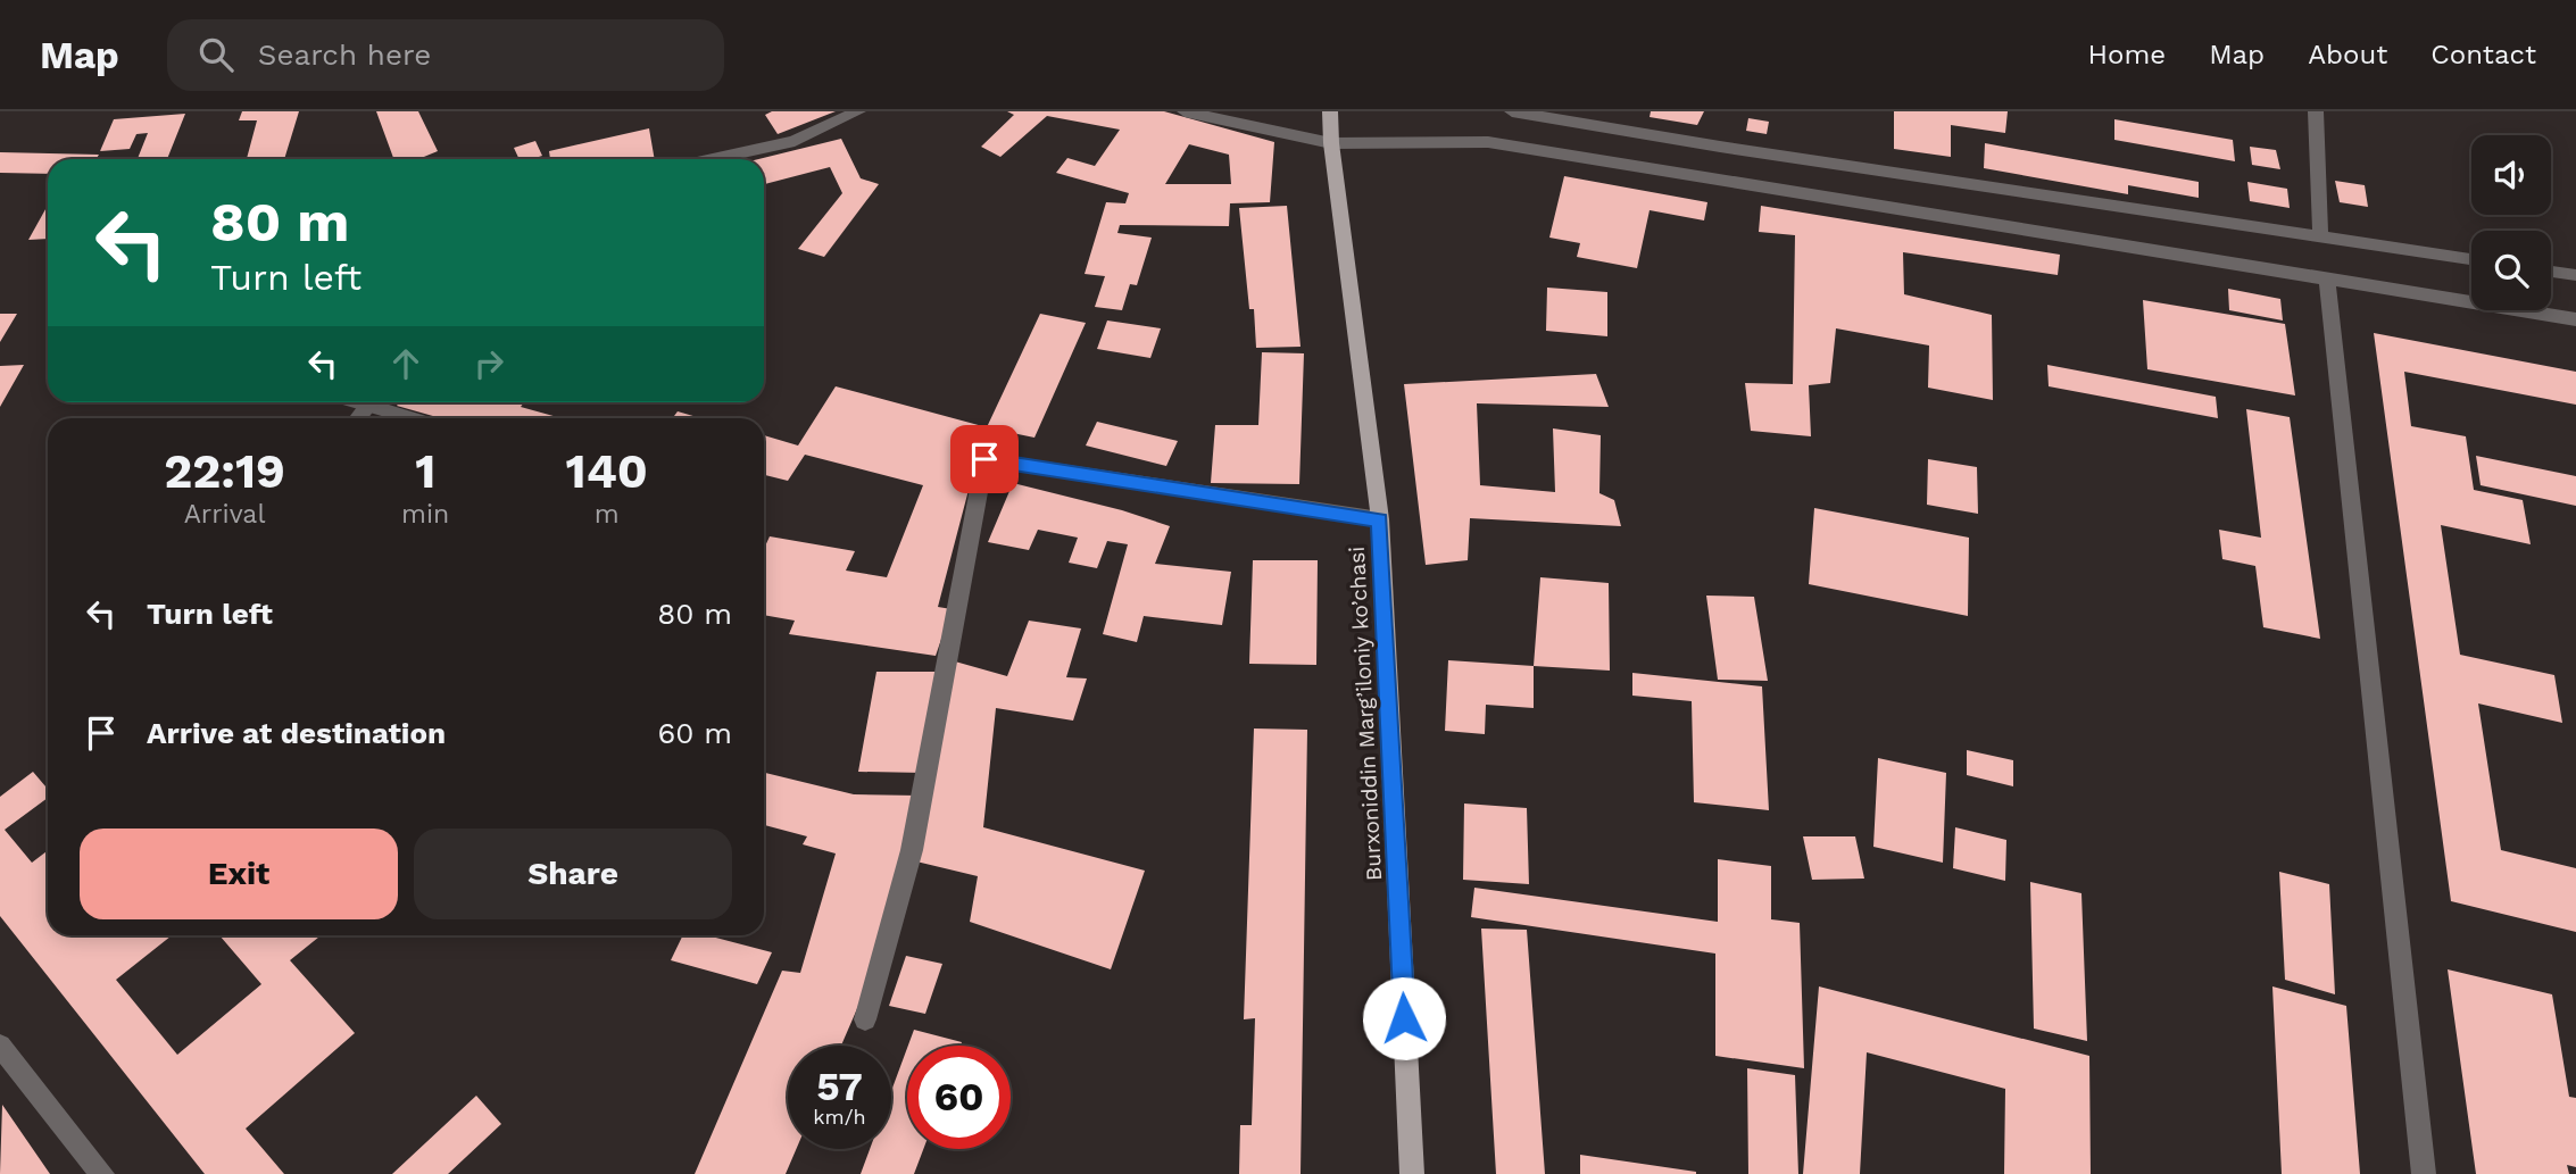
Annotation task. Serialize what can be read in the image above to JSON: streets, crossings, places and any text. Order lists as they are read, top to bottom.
{
  "streets": {
    "main road": ["Burxoniddin Marg’iloniy ko’chasi"]
  },
  "page": {
    "header": "Map",
    "search": "Search here",
    "nav": [
      "Home",
      "Map",
      "About",
      "Contact"
    ],
    "turn": ["80 m", "Turn left"],
    "eta": [
      "22:19",
      "Arrival",
      "1",
      "min",
      "140",
      "m"
    ],
    "list": [
      {
        "name": "Turn left",
        "value": "80 m"
      },
      {
        "name": "Arrive at destination",
        "value": "60 m"
      }
    ],
    "buttons": ["Exit", "Share"],
    "speed": "57 km/h",
    "limit": "60"
  }
}
